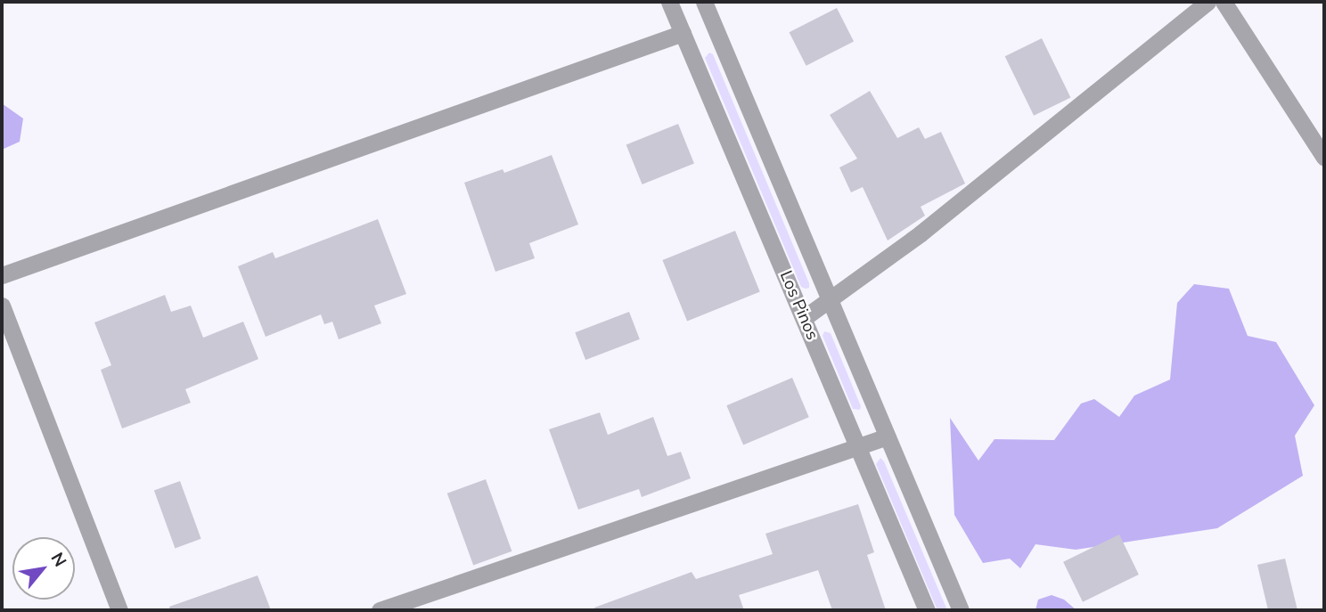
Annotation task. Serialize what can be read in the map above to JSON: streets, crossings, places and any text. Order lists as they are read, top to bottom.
{
  "streets": {
    "street": ["Los Pinos"]
  },
  "north": "top right"
}
